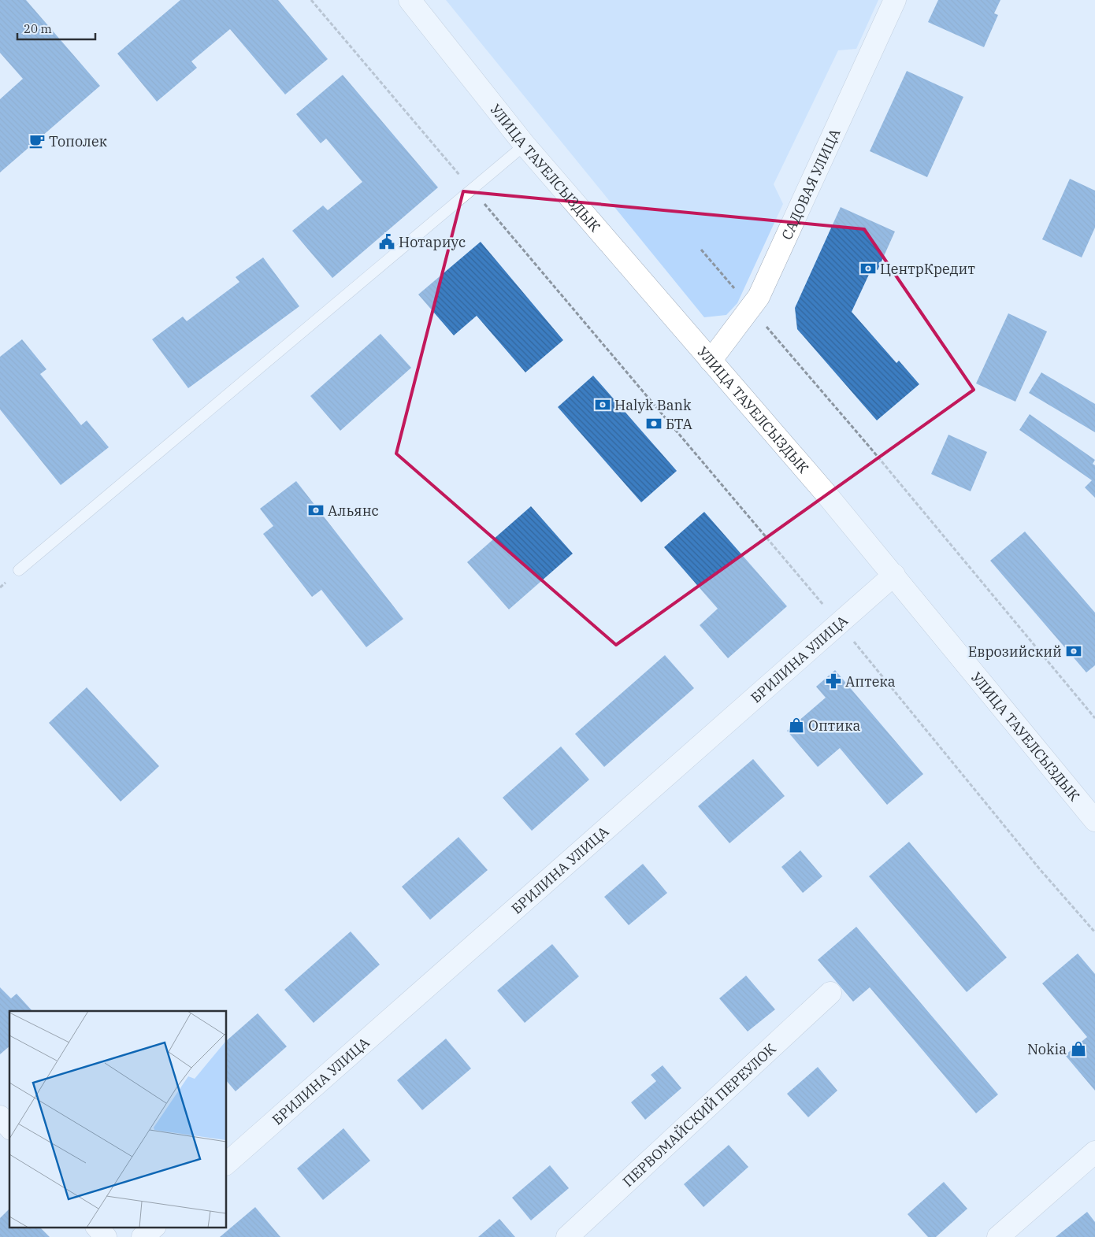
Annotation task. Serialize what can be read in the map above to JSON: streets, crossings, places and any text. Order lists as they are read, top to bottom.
{
  "streets": {
    "street": [
      "УЛИЦА ТАУЕЛСЫЗДЫК",
      "САДОВАЯ УЛИЦА",
      "БРИЛИНА УЛИЦА",
      "ПЕРВОМАЙСКИЙ ПЕРЕУЛОК"
    ]
  },
  "crossings": [
    ["УЛИЦА ТАУЕЛСЫЗДЫК", "САДОВАЯ УЛИЦА"],
    ["УЛИЦА ТАУЕЛСЫЗДЫК", "БРИЛИНА УЛИЦА"]
  ],
  "places": {
    "cafe": ["Тополек"],
    "public building": ["Нотариус"],
    "bank": [
      "ЦентрКредит",
      "Halyk Bank",
      "БТА",
      "Альянс",
      "Еврозийский"
    ],
    "pharmacy": ["Аптека"],
    "shop": ["Оптика", "Nokia"]
  },
  "scale_bar": "20 m"
}
